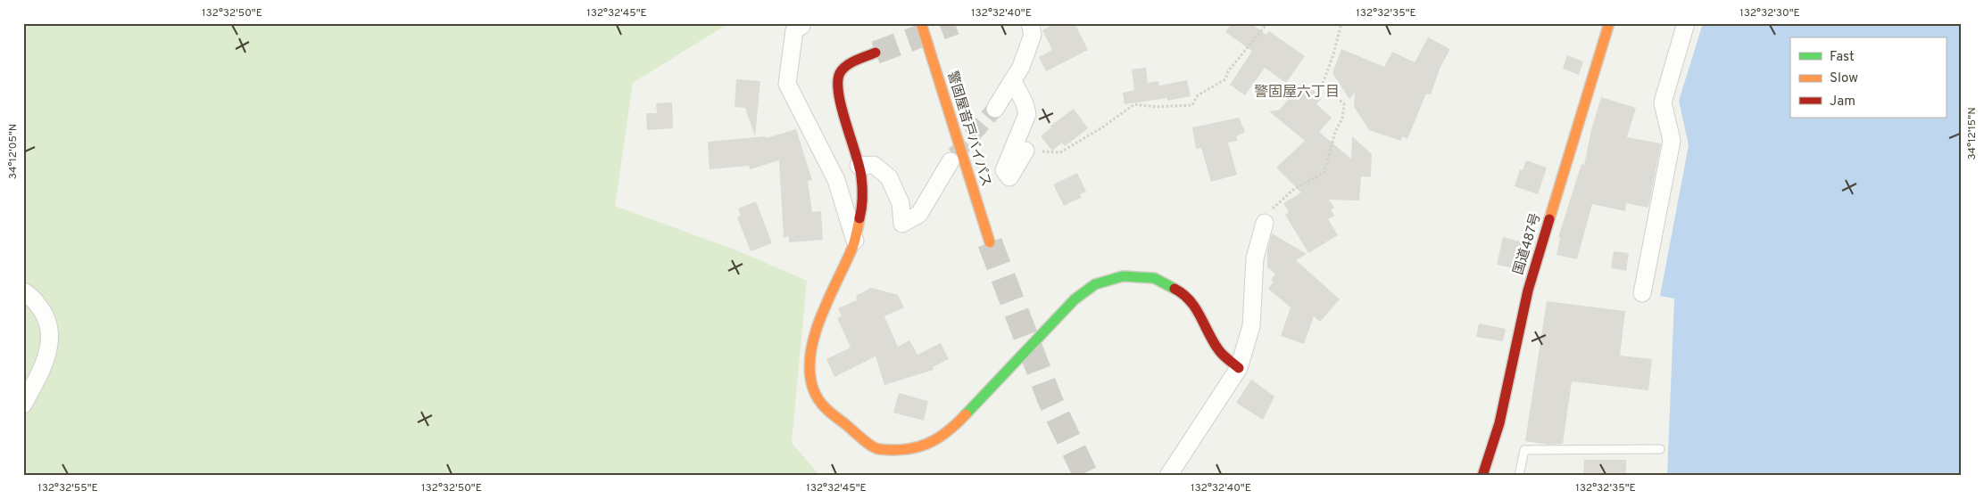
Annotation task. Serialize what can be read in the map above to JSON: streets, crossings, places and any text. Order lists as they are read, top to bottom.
{
  "streets": {
    "main road": ["警固屋音戸バイパス", "国道487号"]
  },
  "districts": ["警固屋六丁目"],
  "legend": ["Fast", "Slow", "Jam"],
  "coordinates": [
    "132°32'50\"E",
    "132°32'45\"E",
    "132°32'40\"E",
    "132°32'35\"E",
    "132°32'30\"E",
    "34°12'15\"N",
    "34°12'05\"N",
    "132°32'55\"E"
  ]
}
